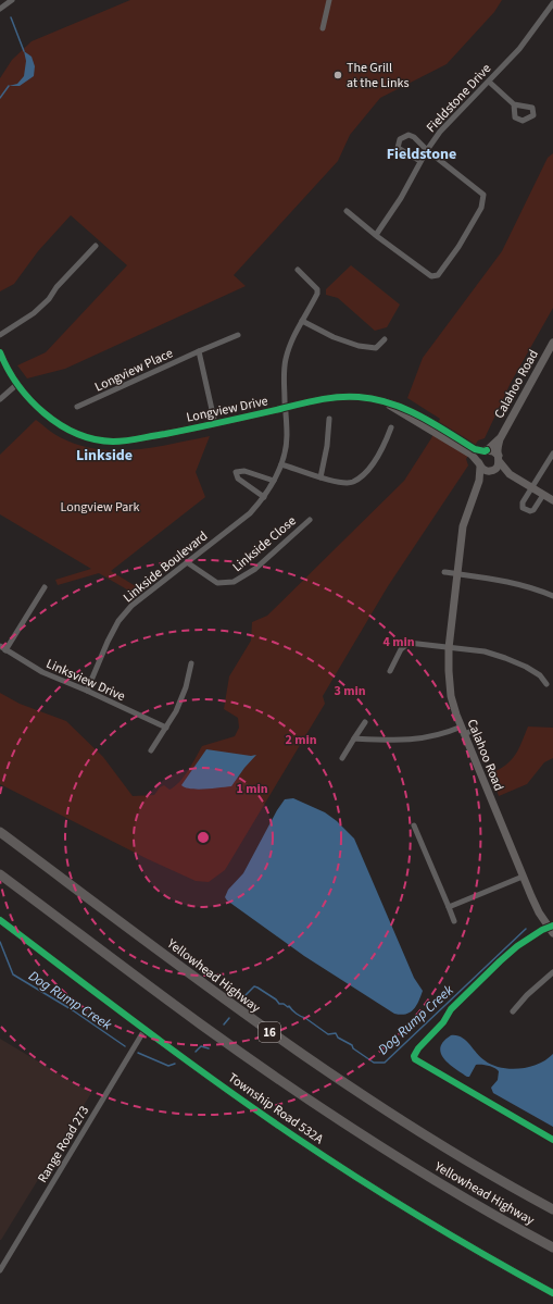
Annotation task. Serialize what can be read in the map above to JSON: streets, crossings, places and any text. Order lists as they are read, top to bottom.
{
  "streets": {
    "highway": ["Yellowhead Highway", "16"],
    "street": [
      "Fieldstone Drive",
      "Longview Place",
      "Calahoo Road",
      "Longview Drive",
      "Linkside Close",
      "Linkside Boulevard",
      "Linksview Drive",
      "Township Road 532A",
      "Range Road 273"
    ]
  },
  "crossings": [
    ["Calahoo Road", "Longview Drive"],
    ["Longview Drive", "Linkside Boulevard"],
    ["Linkside Close", "Linkside Boulevard"],
    ["Linkside Boulevard", "Linksview Drive"],
    ["Township Road 532A", "Range Road 273"]
  ],
  "districts": ["Fieldstone", "Linkside"],
  "water": ["Dog Rump Creek"],
  "parks": ["Longview Park"],
  "places": ["The Grill at the Links"],
  "rings": [
    "4 min",
    "3 min",
    "2 min",
    "1 min"
  ]
}
